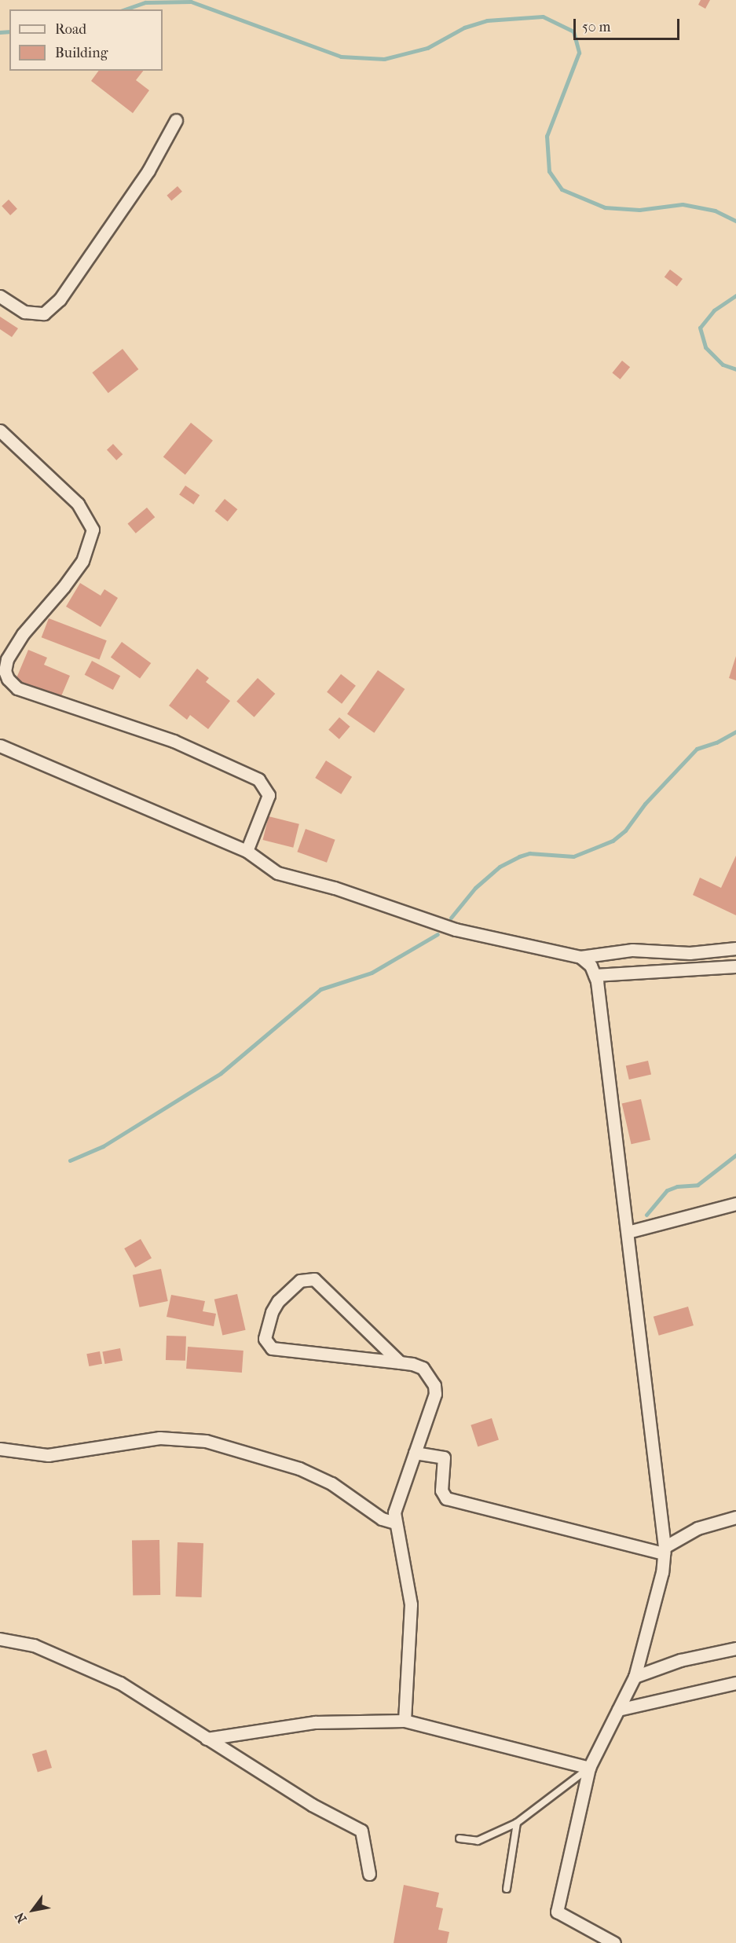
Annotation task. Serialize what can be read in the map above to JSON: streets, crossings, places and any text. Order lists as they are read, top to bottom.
{
  "legend": ["Road", "Building"],
  "scale_bar": "50 m",
  "north": "bottom left"
}
